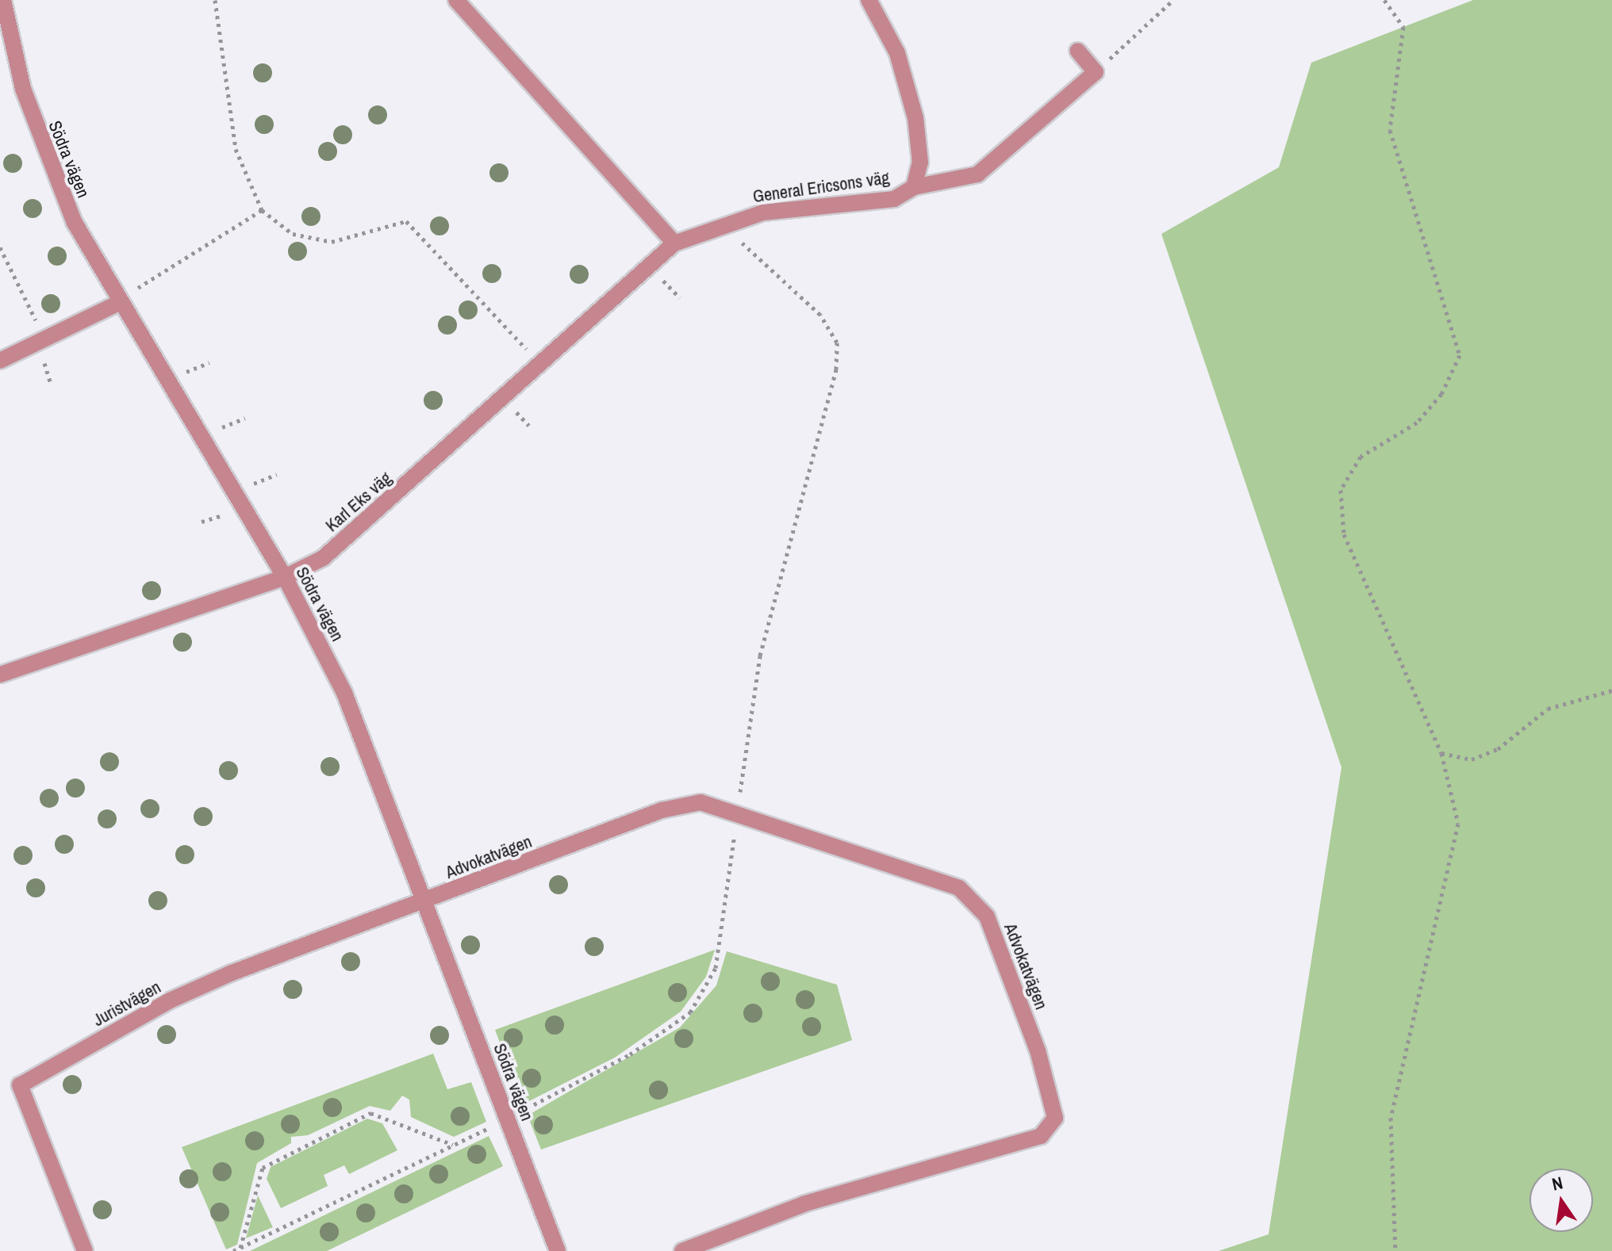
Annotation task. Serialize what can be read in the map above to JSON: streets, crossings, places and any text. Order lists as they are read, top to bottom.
{
  "streets": {
    "street": [
      "Södra vägen",
      "General Ericsons väg",
      "Karl Eks väg",
      "Advokatvägen",
      "Juristvägen"
    ]
  },
  "crossings": [
    ["Södra vägen", "Karl Eks väg"],
    ["Södra vägen", "Advokatvägen"],
    ["Södra vägen", "Juristvägen"],
    ["General Ericsons väg", "Karl Eks väg"],
    ["Advokatvägen", "Juristvägen"]
  ],
  "north": "top"
}
